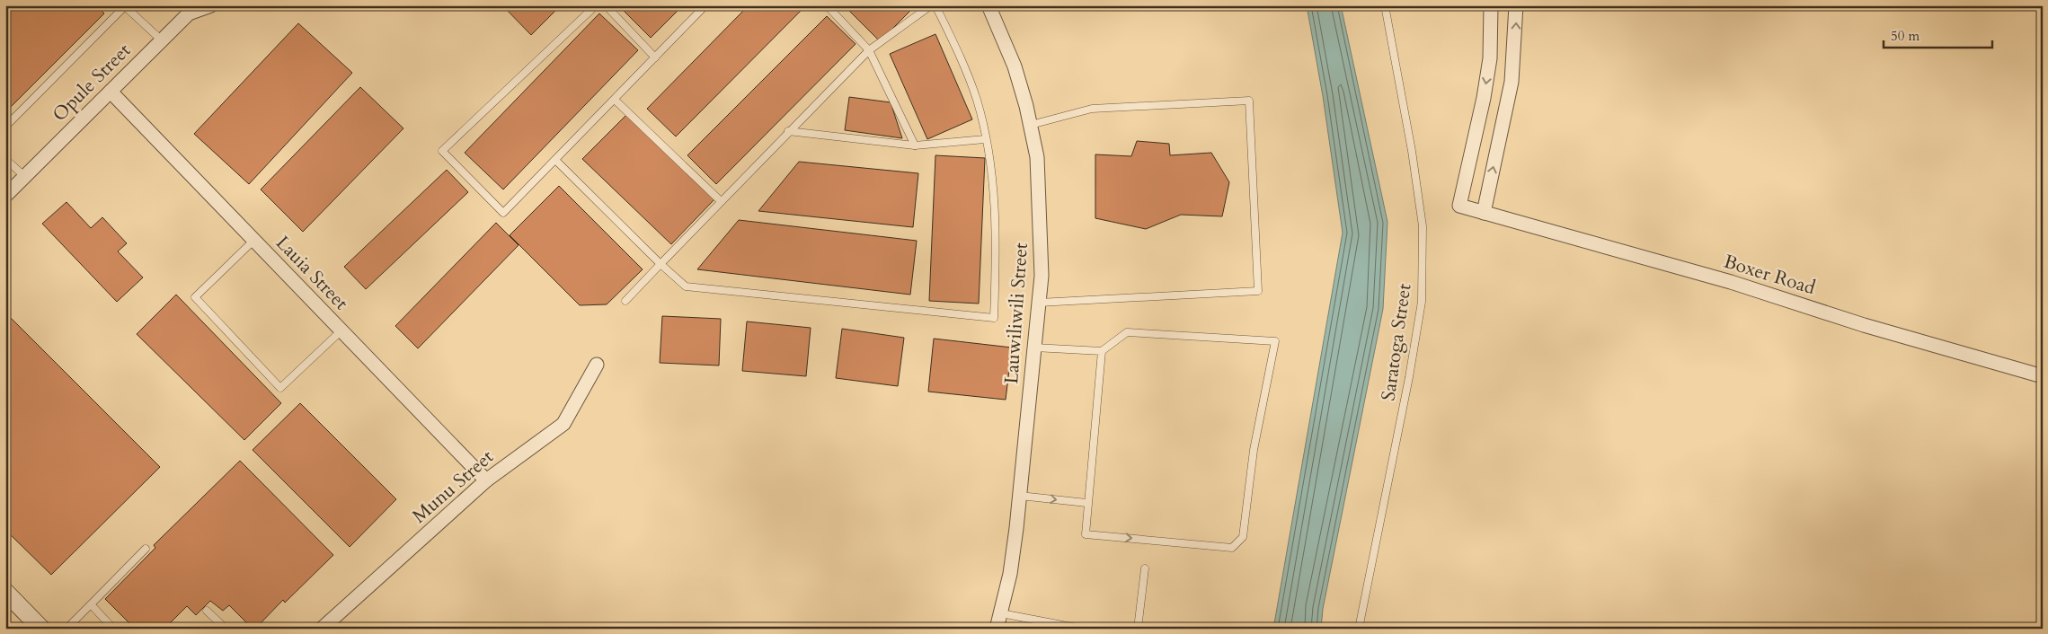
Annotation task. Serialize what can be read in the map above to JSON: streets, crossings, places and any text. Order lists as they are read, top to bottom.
{
  "streets": {
    "street": [
      "Opule Street",
      "Lauia Street",
      "Boxer Road",
      "Lauwiliwili Street",
      "Munu Street"
    ],
    "lane": ["Saratoga Street"]
  },
  "crossings": [
    ["Opule Street", "Lauia Street"],
    ["Lauia Street", "Munu Street"]
  ],
  "scale_bar": "50 m"
}
